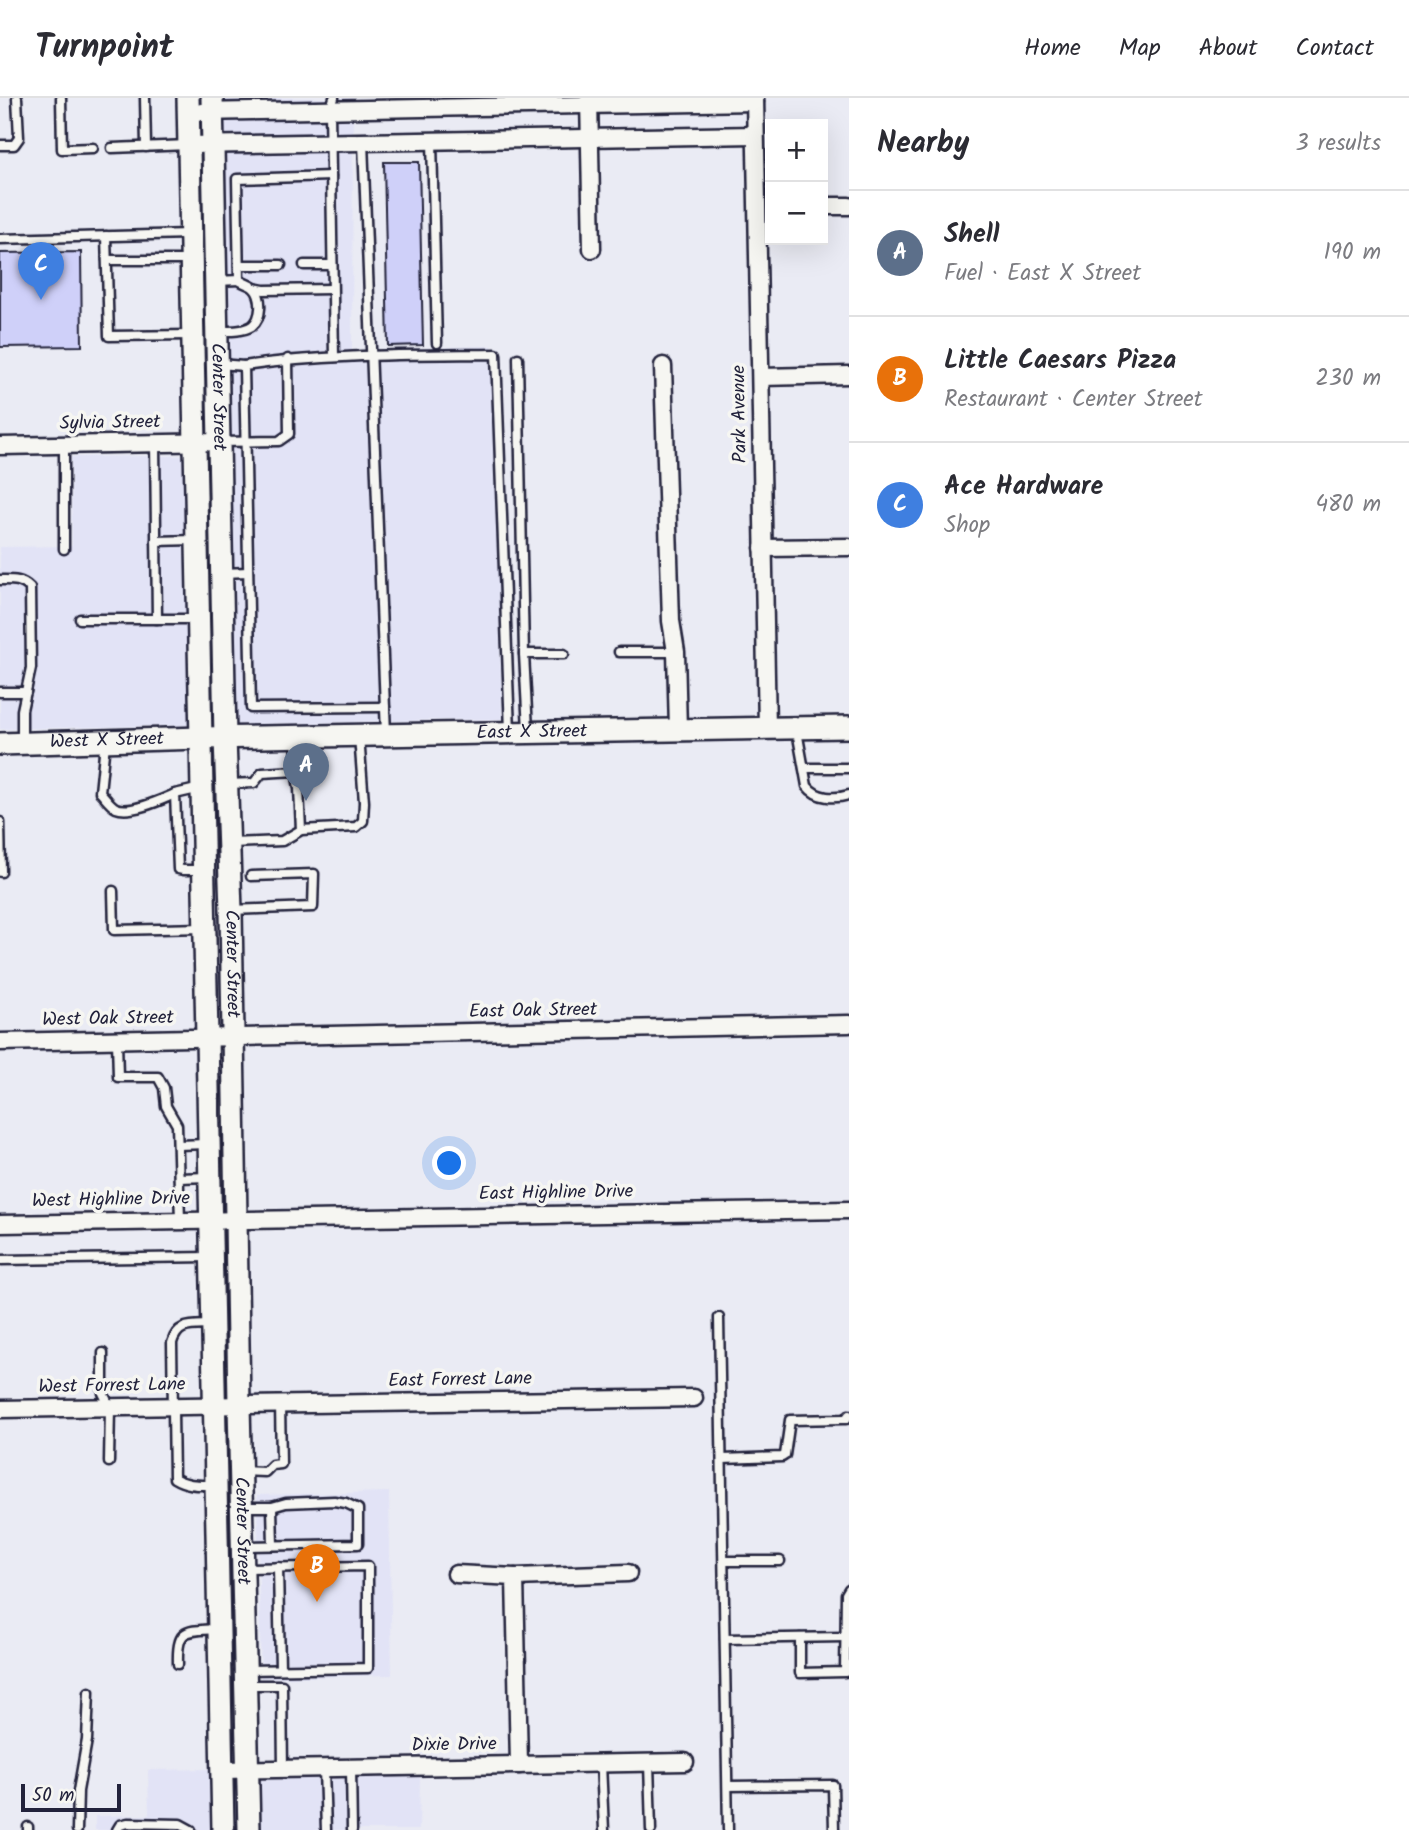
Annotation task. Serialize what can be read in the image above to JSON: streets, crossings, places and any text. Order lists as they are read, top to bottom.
{
  "streets": {
    "main road": ["Center Street", "East X Street", "West X Street"],
    "street": [
      "Park Avenue",
      "Sylvia Street",
      "East Oak Street",
      "West Oak Street",
      "East Highline Drive",
      "West Highline Drive",
      "East Forrest Lane",
      "West Forrest Lane",
      "Dixie Drive"
    ]
  },
  "crossings": [
    ["Center Street", "Sylvia Street"],
    ["Center Street", "East X Street"],
    ["Center Street", "West X Street"],
    ["Center Street", "East Oak Street"],
    ["Center Street", "West Oak Street"],
    ["Center Street", "East Highline Drive"],
    ["Center Street", "West Highline Drive"],
    ["Center Street", "East Forrest Lane"],
    ["Center Street", "West Forrest Lane"],
    ["Center Street", "Dixie Drive"],
    ["Park Avenue", "East X Street"],
    ["East X Street", "West X Street"],
    ["East Oak Street", "West Oak Street"],
    ["East Highline Drive", "West Highline Drive"],
    ["East Forrest Lane", "West Forrest Lane"]
  ],
  "scale_bar": "50 m",
  "page": {
    "header": "Turnpoint",
    "nav": [
      "Home",
      "Map",
      "About",
      "Contact"
    ],
    "heading": ["Nearby", "3 results"],
    "map_buttons": ["+", "−"],
    "list": [
      {
        "mark": "A",
        "name": "Shell",
        "note": "Fuel · East X Street",
        "value": "190 m"
      },
      {
        "mark": "B",
        "name": "Little Caesars Pizza",
        "note": "Restaurant · Center Street",
        "value": "230 m"
      },
      {
        "mark": "C",
        "name": "Ace Hardware",
        "note": "Shop",
        "value": "480 m"
      }
    ],
    "pins": ["C", "A", "B"],
    "scale": "50 m"
  }
}
